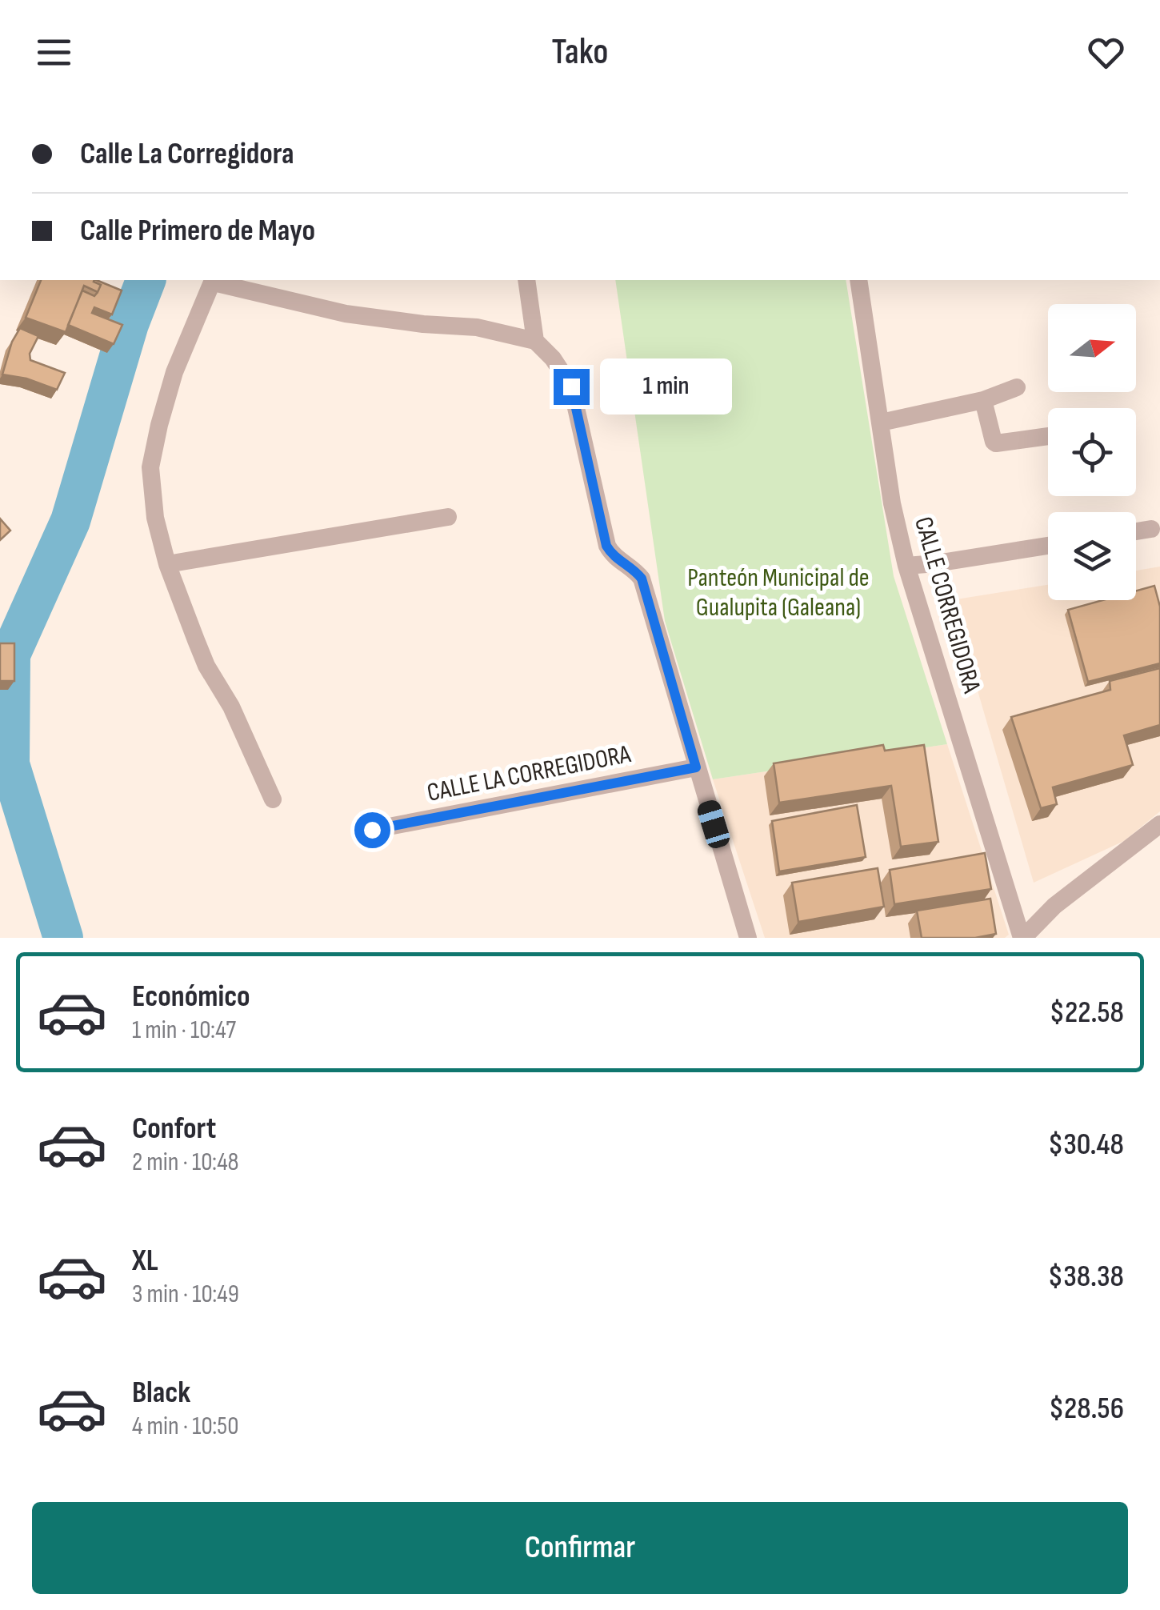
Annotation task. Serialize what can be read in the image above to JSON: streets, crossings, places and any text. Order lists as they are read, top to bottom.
{
  "streets": {
    "street": ["CALLE CORREGIDORA", "CALLE LA CORREGIDORA"]
  },
  "parks": ["Panteón Municipal de Gualupita (Galeana)"],
  "north": "right",
  "page": {
    "header": "Tako",
    "banner": ["Calle La Corregidora", "Calle Primero de Mayo"],
    "bubble": "1 min",
    "list": [
      {
        "name": "Económico",
        "note": "1 min · 10:47",
        "value": "$22.58"
      },
      {
        "name": "Confort",
        "note": "2 min · 10:48",
        "value": "$30.48"
      },
      {
        "name": "XL",
        "note": "3 min · 10:49",
        "value": "$38.38"
      },
      {
        "name": "Black",
        "note": "4 min · 10:50",
        "value": "$28.56"
      }
    ],
    "buttons": "Confirmar"
  }
}
